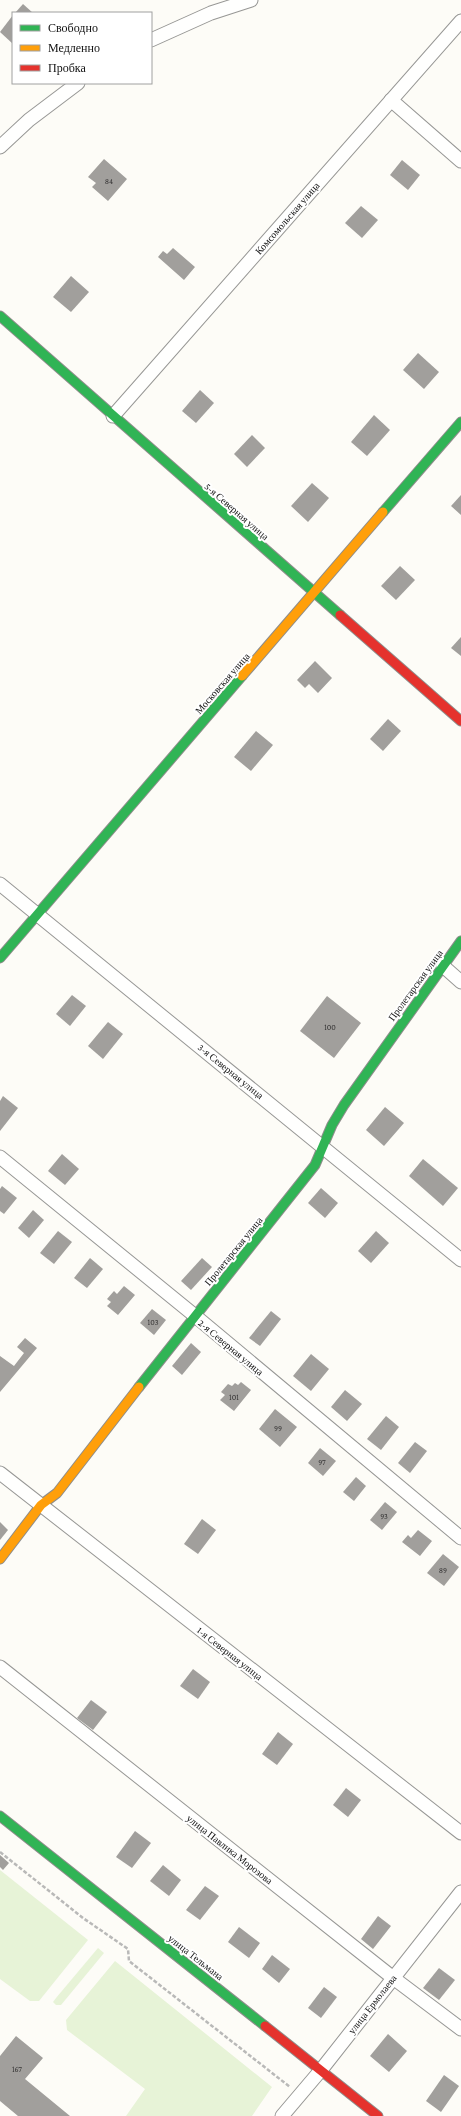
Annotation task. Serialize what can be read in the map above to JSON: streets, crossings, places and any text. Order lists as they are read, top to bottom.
{
  "streets": {
    "street": [
      "Комсомольская улица",
      "5-я Северная улица",
      "Московская улица",
      "Пролетарская улица",
      "3-я Северная улица",
      "2-я Северная улица",
      "1-я Северная улица",
      "улица Павлика Морозова",
      "улица Тельмана",
      "улица Ермолаева"
    ]
  },
  "crossings": [
    ["Комсомольская улица", "5-я Северная улица"],
    ["5-я Северная улица", "Московская улица"],
    ["Московская улица", "3-я Северная улица"],
    ["Пролетарская улица", "3-я Северная улица"],
    ["Пролетарская улица", "2-я Северная улица"],
    ["Пролетарская улица", "1-я Северная улица"],
    ["улица Павлика Морозова", "улица Ермолаева"],
    ["улица Тельмана", "улица Ермолаева"]
  ],
  "house_numbers": [
    "84",
    "100",
    "103",
    "101",
    "99",
    "97",
    "93",
    "89",
    "167"
  ],
  "legend": ["Свободно", "Медленно", "Пробка"]
}
